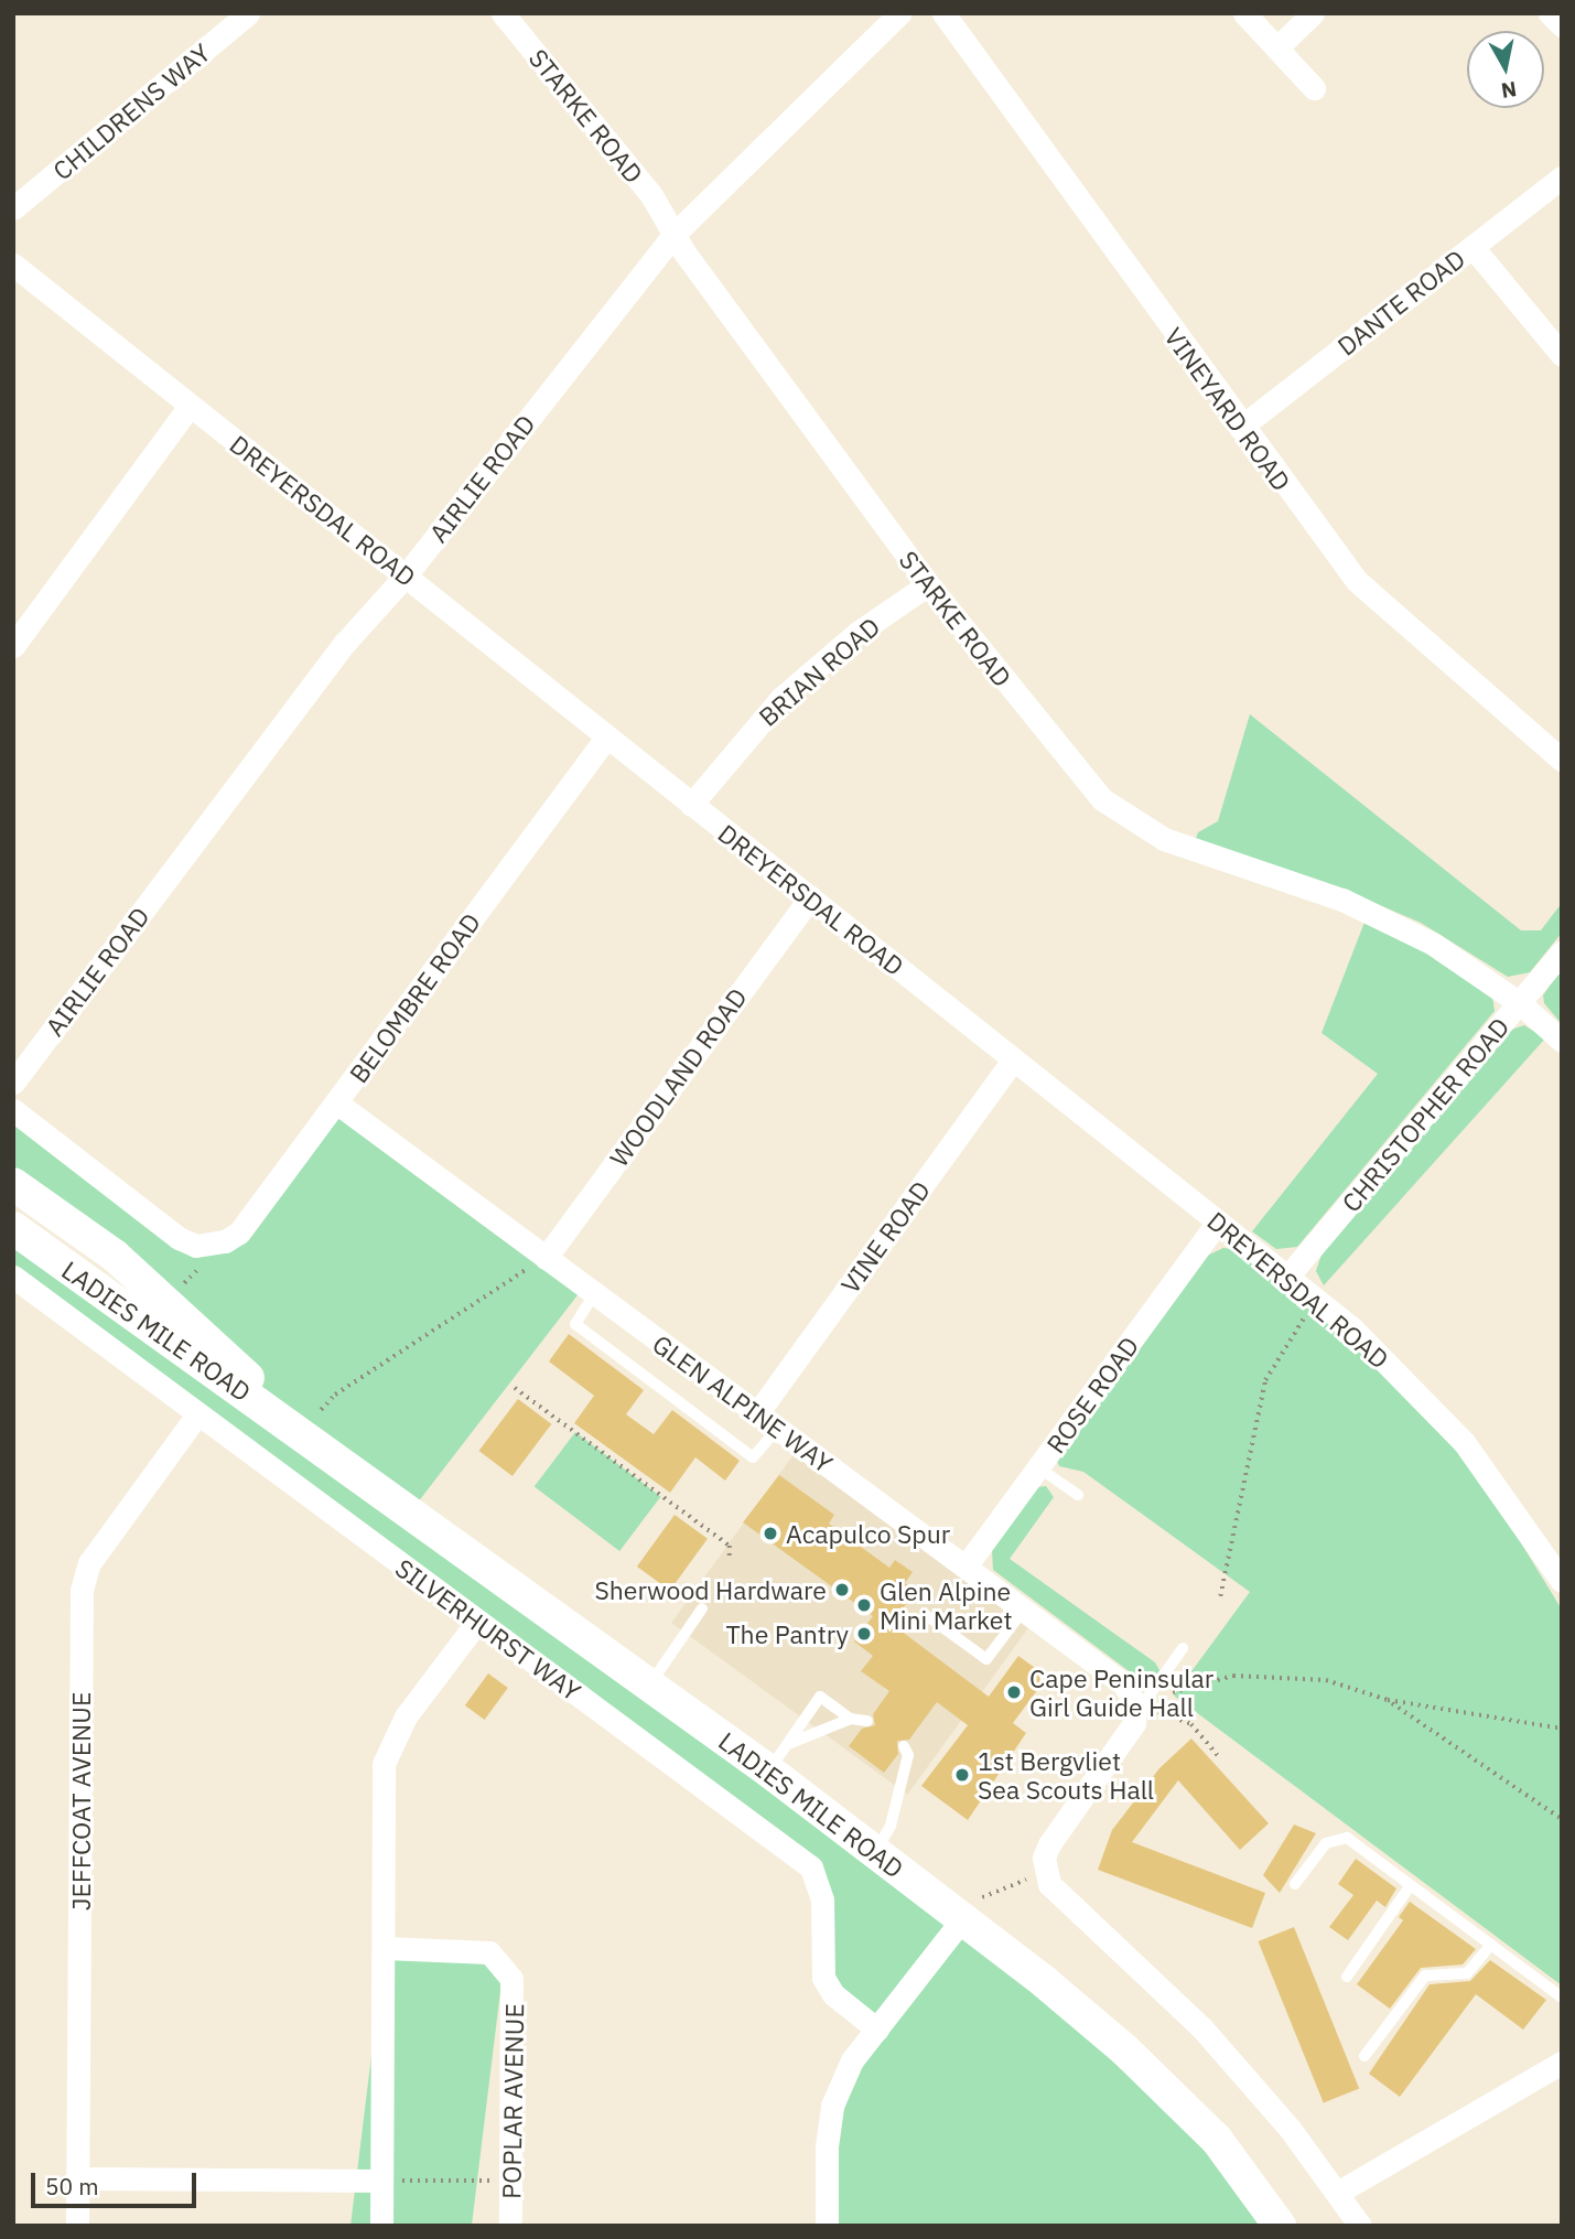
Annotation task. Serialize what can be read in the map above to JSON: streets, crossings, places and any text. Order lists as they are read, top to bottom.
{
  "streets": {
    "main road": ["LADIES MILE ROAD"],
    "street": [
      "CHILDRENS WAY",
      "STARKE ROAD",
      "DANTE ROAD",
      "VINEYARD ROAD",
      "AIRLIE ROAD",
      "DREYERSDAL ROAD",
      "BRIAN ROAD",
      "BELOMBRE ROAD",
      "WOODLAND ROAD",
      "CHRISTOPHER ROAD",
      "VINE ROAD",
      "ROSE ROAD",
      "GLEN ALPINE WAY",
      "SILVERHURST WAY",
      "JEFFCOAT AVENUE",
      "POPLAR AVENUE"
    ]
  },
  "crossings": [
    ["STARKE ROAD", "AIRLIE ROAD"],
    ["STARKE ROAD", "BRIAN ROAD"],
    ["STARKE ROAD", "CHRISTOPHER ROAD"],
    ["DANTE ROAD", "VINEYARD ROAD"],
    ["AIRLIE ROAD", "DREYERSDAL ROAD"],
    ["DREYERSDAL ROAD", "BRIAN ROAD"],
    ["DREYERSDAL ROAD", "BELOMBRE ROAD"],
    ["DREYERSDAL ROAD", "WOODLAND ROAD"],
    ["DREYERSDAL ROAD", "CHRISTOPHER ROAD"],
    ["DREYERSDAL ROAD", "VINE ROAD"],
    ["DREYERSDAL ROAD", "ROSE ROAD"],
    ["BELOMBRE ROAD", "GLEN ALPINE WAY"],
    ["WOODLAND ROAD", "GLEN ALPINE WAY"],
    ["VINE ROAD", "GLEN ALPINE WAY"],
    ["ROSE ROAD", "GLEN ALPINE WAY"],
    ["SILVERHURST WAY", "JEFFCOAT AVENUE"]
  ],
  "places": [
    "Acapulco Spur",
    "Sherwood Hardware",
    "Glen Alpine Mini Market",
    "The Pantry",
    "Cape Peninsular Girl Guide Hall",
    "1st Bergvliet Sea Scouts Hall"
  ],
  "scale_bar": "50 m",
  "north": "bottom"
}
